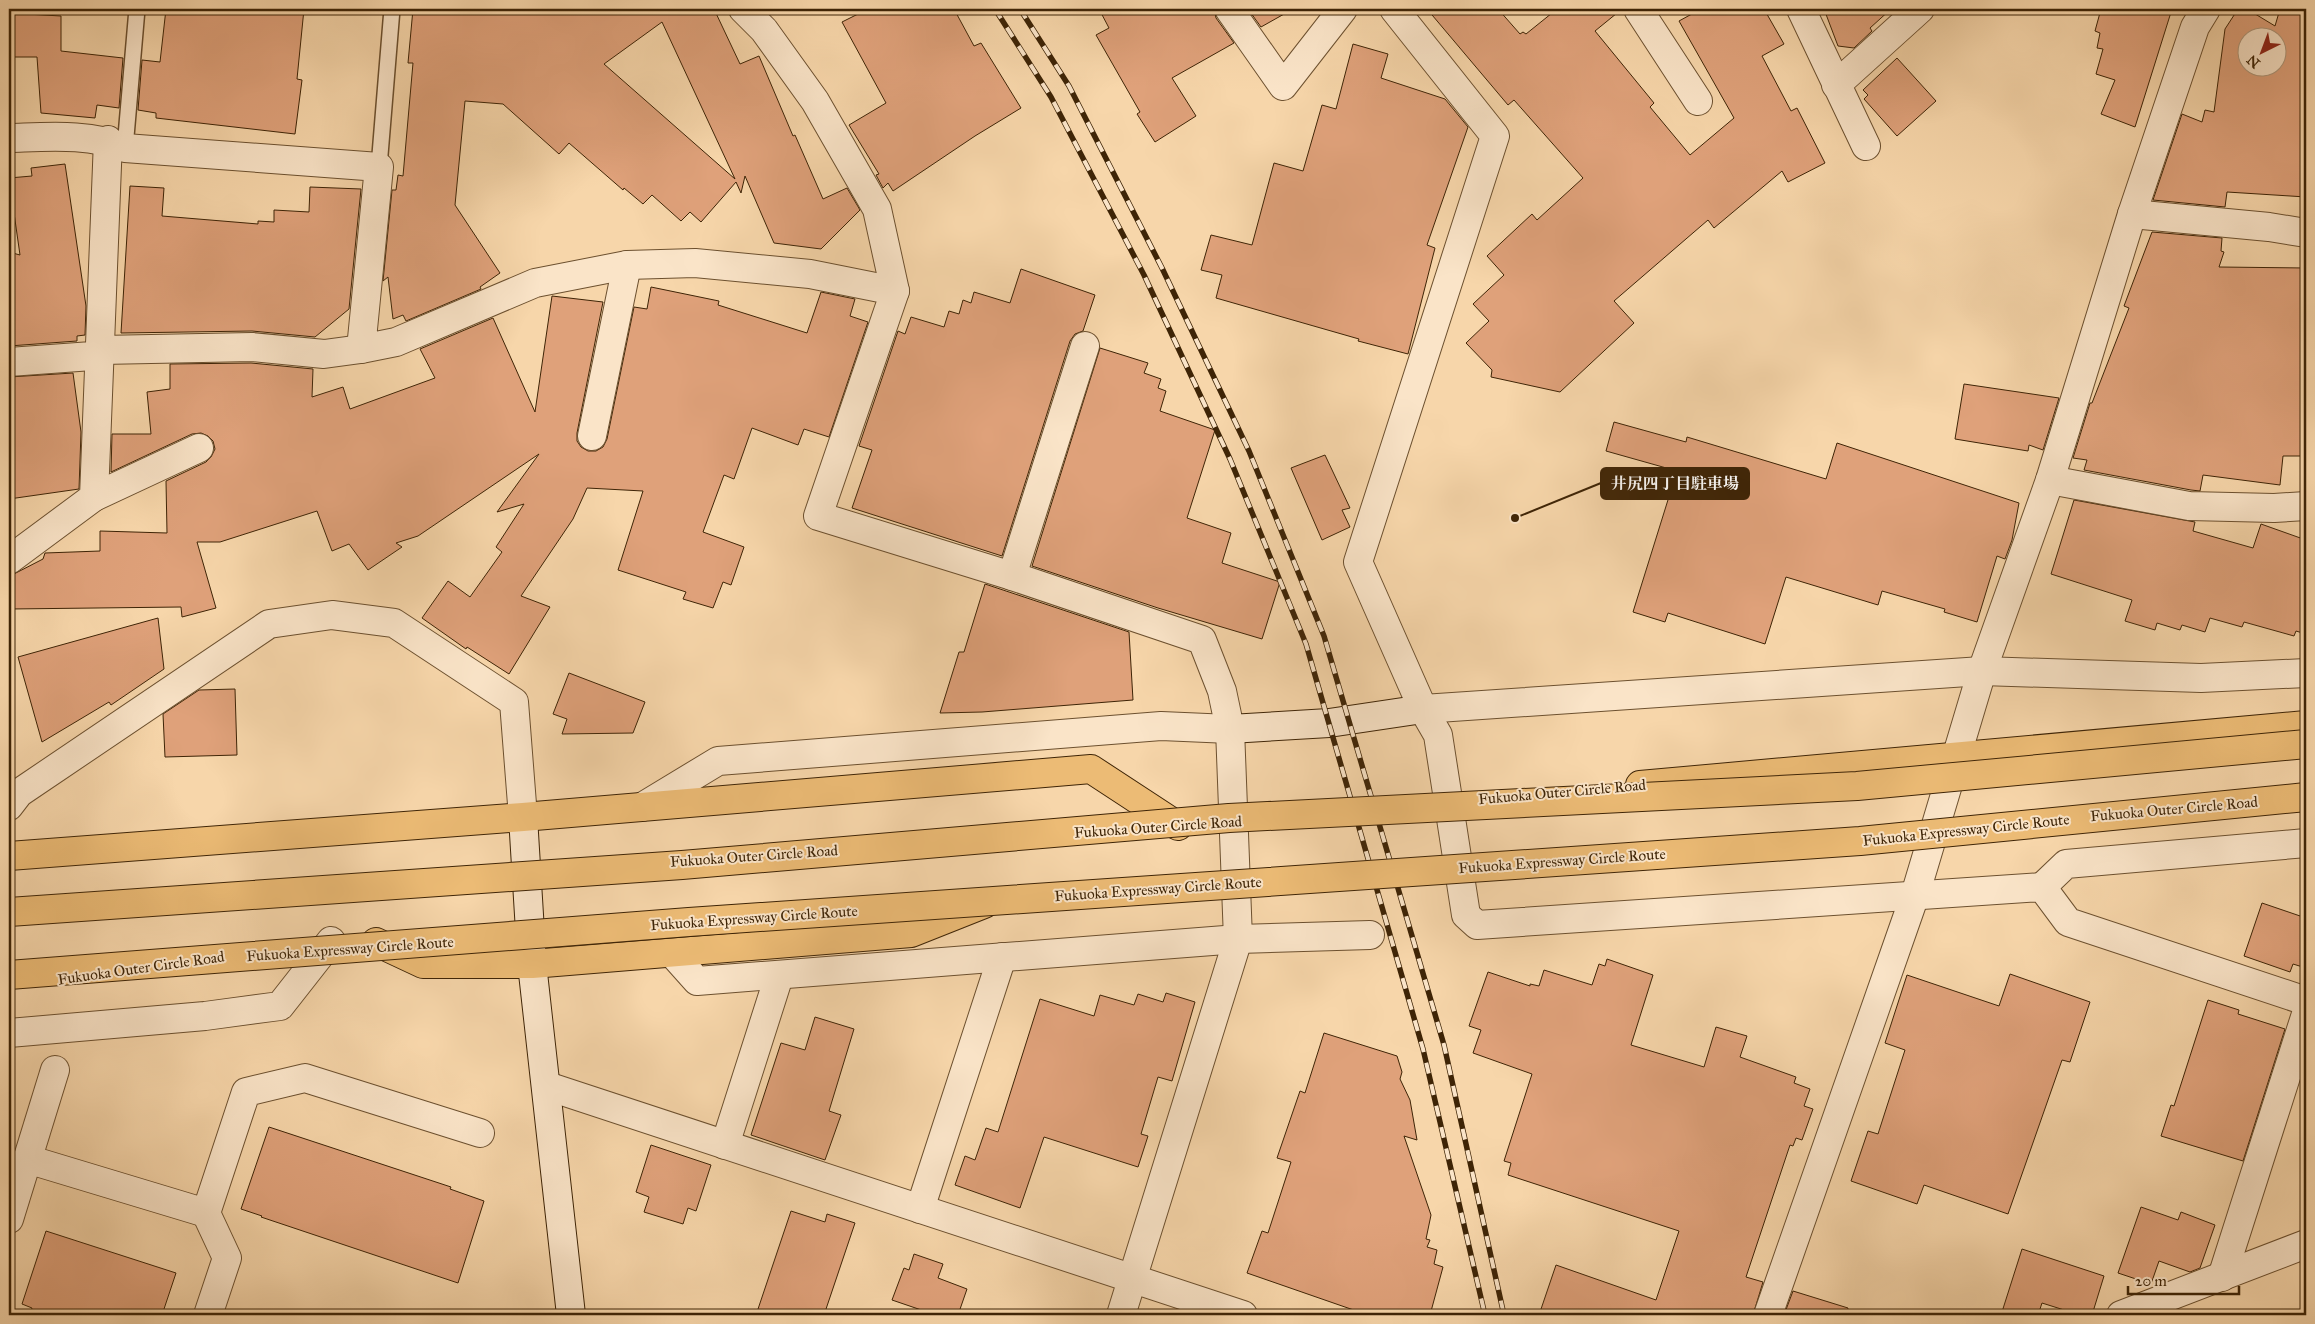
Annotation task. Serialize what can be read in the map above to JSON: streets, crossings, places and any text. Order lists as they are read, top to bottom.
{
  "streets": {
    "highway": ["Fukuoka Outer Circle Road", "Fukuoka Expressway Circle Route"]
  },
  "crossings": [
    ["Fukuoka Outer Circle Road", "Fukuoka Expressway Circle Route"]
  ],
  "places": ["井尻四丁目駐車場"],
  "scale_bar": "20 m",
  "north": "bottom left"
}
